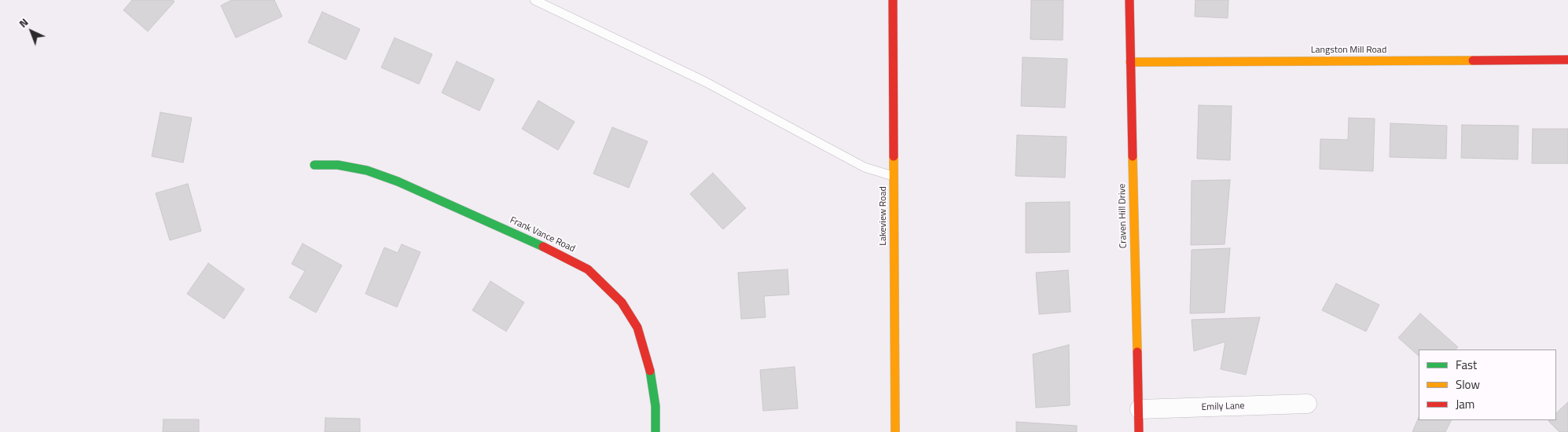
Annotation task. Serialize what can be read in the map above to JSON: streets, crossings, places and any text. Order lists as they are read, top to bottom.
{
  "streets": {
    "street": [
      "Langston Mill Road",
      "Lakeview Road",
      "Craven Hill Drive",
      "Frank Vance Road",
      "Emily Lane"
    ]
  },
  "crossings": [
    ["Langston Mill Road", "Craven Hill Drive"],
    ["Craven Hill Drive", "Emily Lane"]
  ],
  "legend": ["Fast", "Slow", "Jam"],
  "north": "top left"
}
